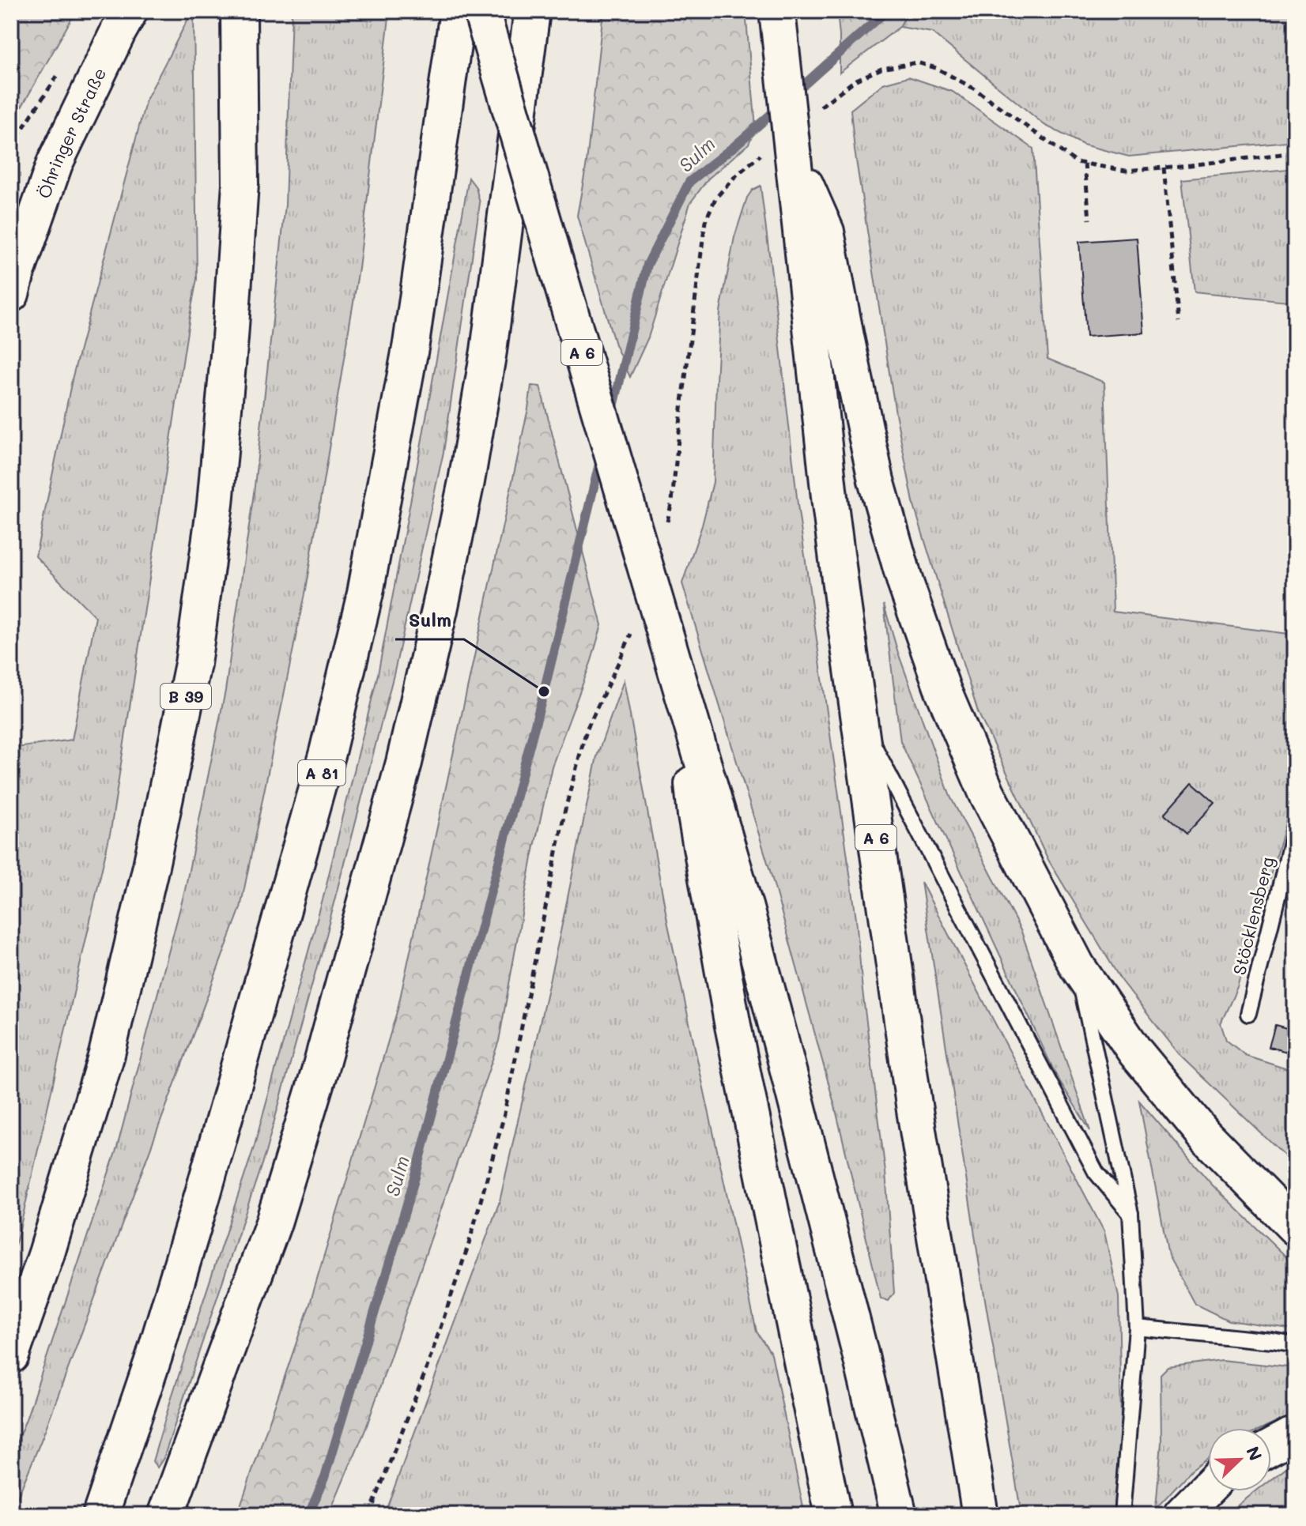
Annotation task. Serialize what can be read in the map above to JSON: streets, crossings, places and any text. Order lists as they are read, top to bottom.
{
  "streets": {
    "main road": [
      "Öhringer Straße",
      "A 6",
      "B 39",
      "A 81"
    ],
    "lane": ["Stöcklensberg"]
  },
  "water": ["Sulm"],
  "places": ["Sulm"],
  "north": "top right"
}
